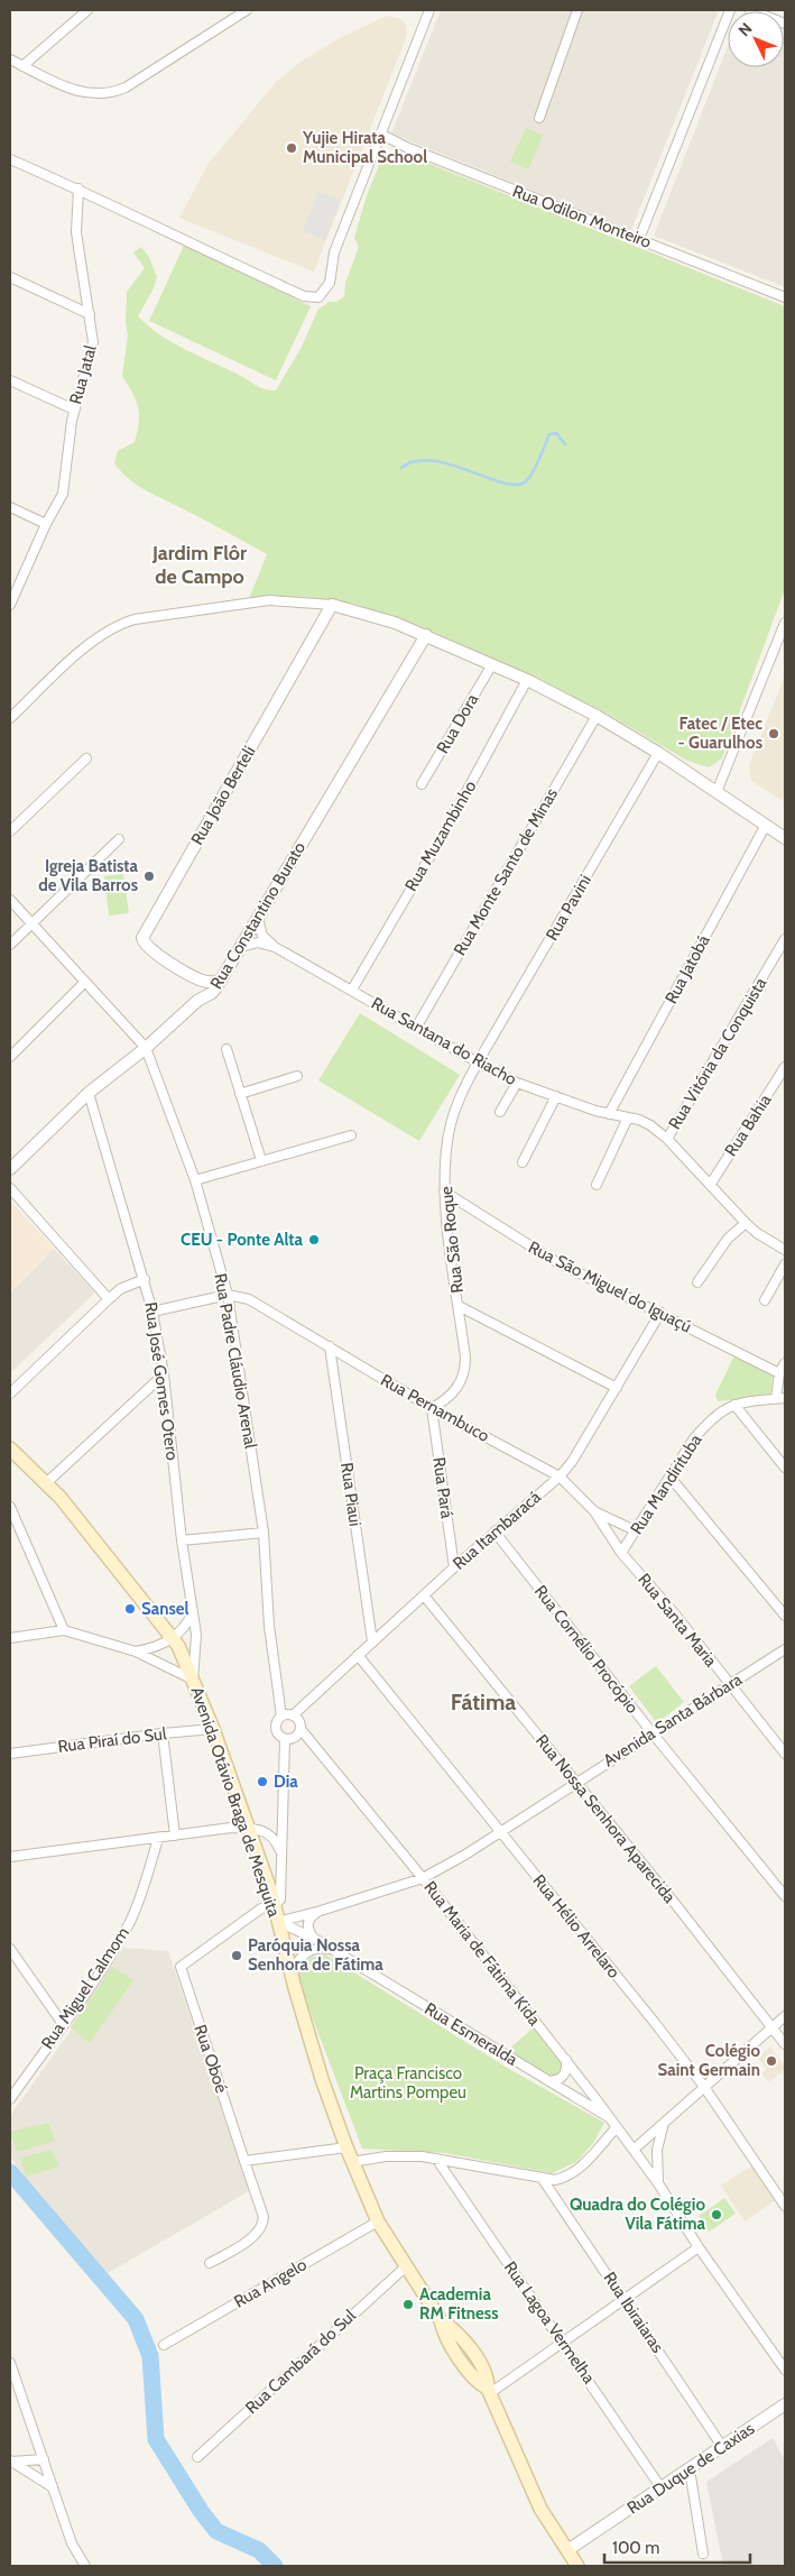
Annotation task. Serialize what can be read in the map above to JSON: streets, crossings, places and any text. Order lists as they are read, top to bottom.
{
  "streets": {
    "main road": ["Avenida Otávio Braga de Mesquita"],
    "street": [
      "Rua Odilon Monteiro",
      "Rua Jatal",
      "Rua Dora",
      "Rua João Berteli",
      "Rua Muzambinho",
      "Rua Monte Santo de Minas",
      "Rua Pavini",
      "Rua Constantino Burato",
      "Rua Jatobá",
      "Rua Santana do Riacho",
      "Rua Vitória da Conquista",
      "Rua Bahia",
      "Rua São Roque",
      "Rua São Miguel do Iguaçú",
      "Rua Padre Cláudio Arenal",
      "Rua José Gomes Otero",
      "Rua Pernambuco",
      "Rua Mandirituba",
      "Rua Pará",
      "Rua Piaui",
      "Rua Itambaracá",
      "Rua Santa Maria",
      "Rua Cornélio Procópio",
      "Avenida Santa Bárbara",
      "Rua Piraí do Sul",
      "Rua Nossa Senhora Aparecida",
      "Rua Hélio Arrelaro",
      "Rua Maria de Fátima Kida",
      "Rua Miguel Calmom",
      "Rua Esmeralda",
      "Rua Oboé",
      "Rua Angelo",
      "Rua Ibiraiaras",
      "Rua Lagoa Vermelha",
      "Rua Cambará do Sul",
      "Rua Duque de Caxias"
    ]
  },
  "crossings": [
    ["Rua João Berteli", "Rua Constantino Burato"],
    ["Rua Muzambinho", "Rua Santana do Riacho"],
    ["Rua Monte Santo de Minas", "Rua Santana do Riacho"],
    ["Rua Pavini", "Rua Santana do Riacho"],
    ["Rua Pavini", "Rua São Roque"],
    ["Rua Constantino Burato", "Rua Santana do Riacho"],
    ["Rua Constantino Burato", "Rua Padre Cláudio Arenal"],
    ["Rua Constantino Burato", "Rua José Gomes Otero"],
    ["Rua Jatobá", "Rua Santana do Riacho"],
    ["Rua Santana do Riacho", "Rua Vitória da Conquista"],
    ["Rua Santana do Riacho", "Rua Bahia"],
    ["Rua Santana do Riacho", "Rua São Roque"],
    ["Rua São Roque", "Rua São Miguel do Iguaçú"],
    ["Rua São Roque", "Rua Pernambuco"],
    ["Rua São Roque", "Rua Pará"],
    ["Rua São Miguel do Iguaçú", "Rua Itambaracá"],
    ["Rua Padre Cláudio Arenal", "Rua Pernambuco"],
    ["Rua Padre Cláudio Arenal", "Rua Itambaracá"],
    ["Rua Padre Cláudio Arenal", "Rua Maria de Fátima Kida"],
    ["Rua José Gomes Otero", "Avenida Otávio Braga de Mesquita"],
    ["Rua Pernambuco", "Rua Mandirituba"],
    ["Rua Pernambuco", "Rua Pará"],
    ["Rua Pernambuco", "Rua Piaui"],
    ["Rua Pernambuco", "Rua Itambaracá"],
    ["Rua Pernambuco", "Rua Santa Maria"],
    ["Rua Mandirituba", "Rua Santa Maria"],
    ["Rua Pará", "Rua Itambaracá"],
    ["Rua Piaui", "Rua Itambaracá"],
    ["Rua Itambaracá", "Rua Cornélio Procópio"],
    ["Rua Itambaracá", "Rua Nossa Senhora Aparecida"],
    ["Rua Itambaracá", "Rua Hélio Arrelaro"],
    ["Rua Itambaracá", "Rua Maria de Fátima Kida"],
    ["Rua Santa Maria", "Avenida Santa Bárbara"],
    ["Rua Cornélio Procópio", "Avenida Santa Bárbara"],
    ["Avenida Santa Bárbara", "Avenida Otávio Braga de Mesquita"],
    ["Avenida Santa Bárbara", "Rua Nossa Senhora Aparecida"],
    ["Avenida Santa Bárbara", "Rua Hélio Arrelaro"],
    ["Avenida Santa Bárbara", "Rua Maria de Fátima Kida"],
    ["Avenida Santa Bárbara", "Rua Esmeralda"],
    ["Rua Piraí do Sul", "Avenida Otávio Braga de Mesquita"],
    ["Avenida Otávio Braga de Mesquita", "Rua Esmeralda"],
    ["Avenida Otávio Braga de Mesquita", "Rua Oboé"],
    ["Avenida Otávio Braga de Mesquita", "Rua Angelo"],
    ["Avenida Otávio Braga de Mesquita", "Rua Cambará do Sul"],
    ["Avenida Otávio Braga de Mesquita", "Rua Duque de Caxias"],
    ["Rua Maria de Fátima Kida", "Rua Esmeralda"],
    ["Rua Ibiraiaras", "Rua Duque de Caxias"],
    ["Rua Lagoa Vermelha", "Rua Duque de Caxias"]
  ],
  "districts": ["Jardim Flôr de Campo", "Fátima"],
  "parks": ["Praça Francisco Martins Pompeu"],
  "places": [
    "Yujie Hirata Municipal School",
    "Fatec / Etec - Guarulhos",
    "Igreja Batista de Vila Barros",
    "CEU - Ponte Alta",
    "Sansel",
    "Dia",
    "Paróquia Nossa Senhora de Fátima",
    "Colégio Saint Germain",
    "Quadra do Colégio Vila Fátima",
    "Academia RM Fitness"
  ],
  "scale_bar": "100 m",
  "north": "top left"
}
